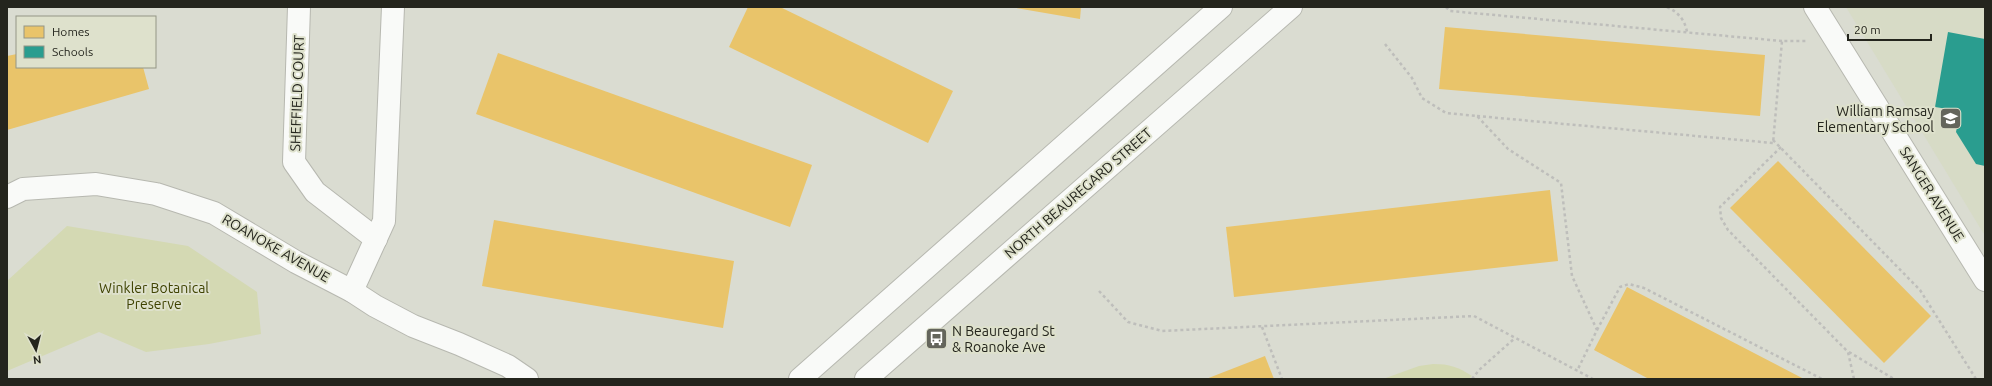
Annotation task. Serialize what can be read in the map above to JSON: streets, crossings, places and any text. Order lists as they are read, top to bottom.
{
  "streets": {
    "street": [
      "SHEFFIELD COURT",
      "NORTH BEAUREGARD STREET",
      "SANGER AVENUE",
      "ROANOKE AVENUE"
    ]
  },
  "parks": ["Winkler Botanical Preserve"],
  "places": {
    "school or university": ["William Ramsay Elementary School"],
    "bus stop": ["N Beauregard St & Roanoke Ave"]
  },
  "legend": ["Homes", "Schools"],
  "scale_bar": "20 m",
  "north": "bottom"
}
